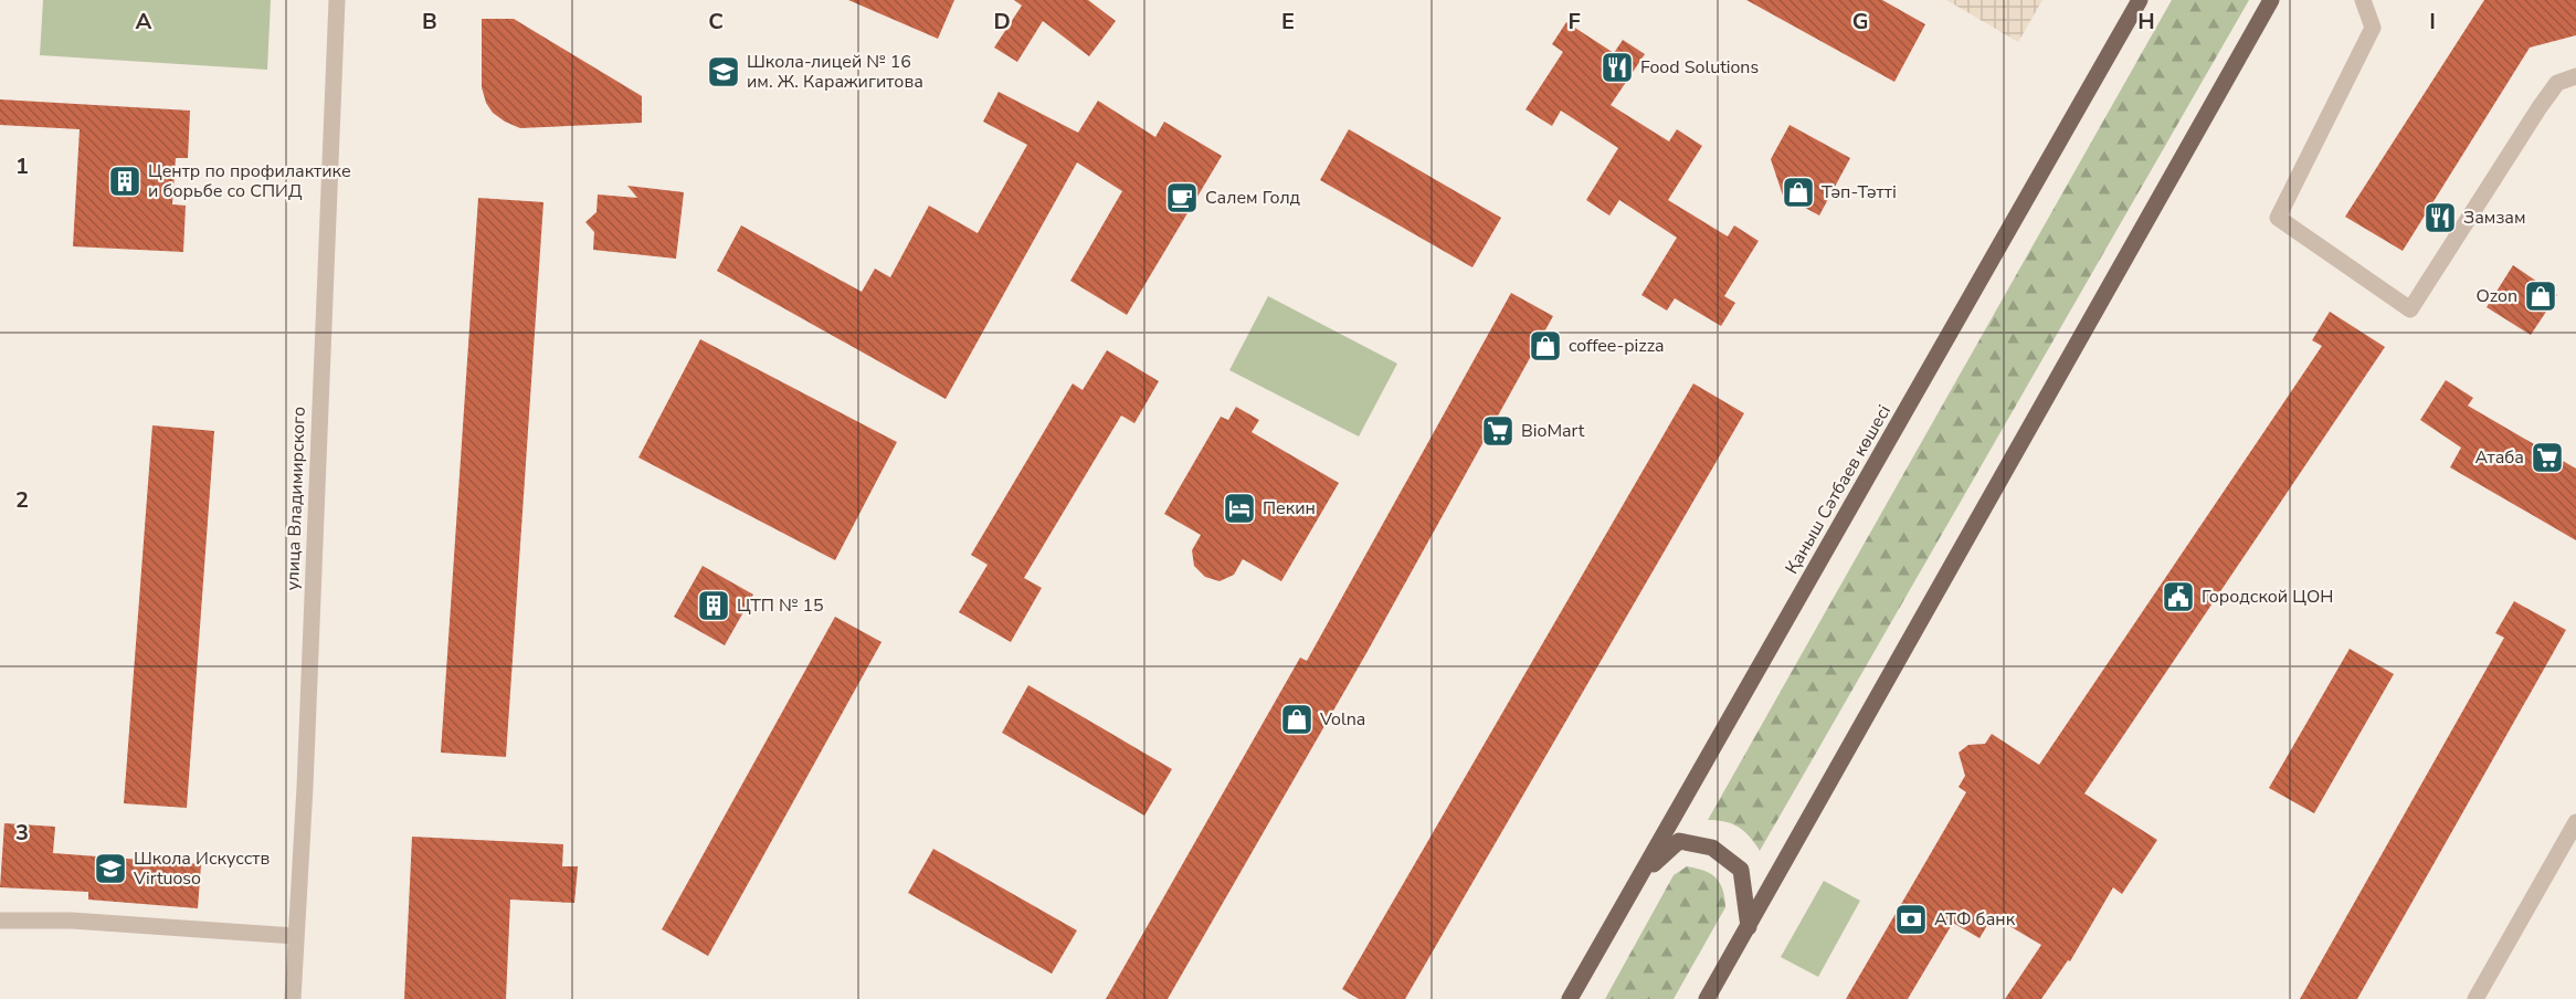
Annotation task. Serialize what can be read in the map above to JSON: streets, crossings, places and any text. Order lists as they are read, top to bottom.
{
  "streets": {
    "main road": ["Қаныш Сәтбаев көшесі"],
    "street": ["улица Владимирского"]
  },
  "places": {
    "restaurant": ["Food Solutions", "Замзам"],
    "school or university": ["Школа-лицей № 16 им. Ж. Каражигитова", "Школа Искусств Virtuoso"],
    "building": ["Центр по профилактике и борьбе со СПИД", "ЦТП № 15"],
    "shop": [
      "Тәп-Тәтті",
      "Ozon",
      "coffee-pizza",
      "Volna"
    ],
    "cafe": ["Салем Голд"],
    "supermarket": ["BioMart", "Атаба"],
    "hotel": ["Пекин"],
    "public building": ["Городской ЦОН"],
    "bank": ["АТФ банк"]
  },
  "grid": {
    "columns": [
      "A",
      "B",
      "C",
      "D",
      "E",
      "F",
      "G",
      "H",
      "I"
    ],
    "rows": ["1", "2", "3"]
  }
}
